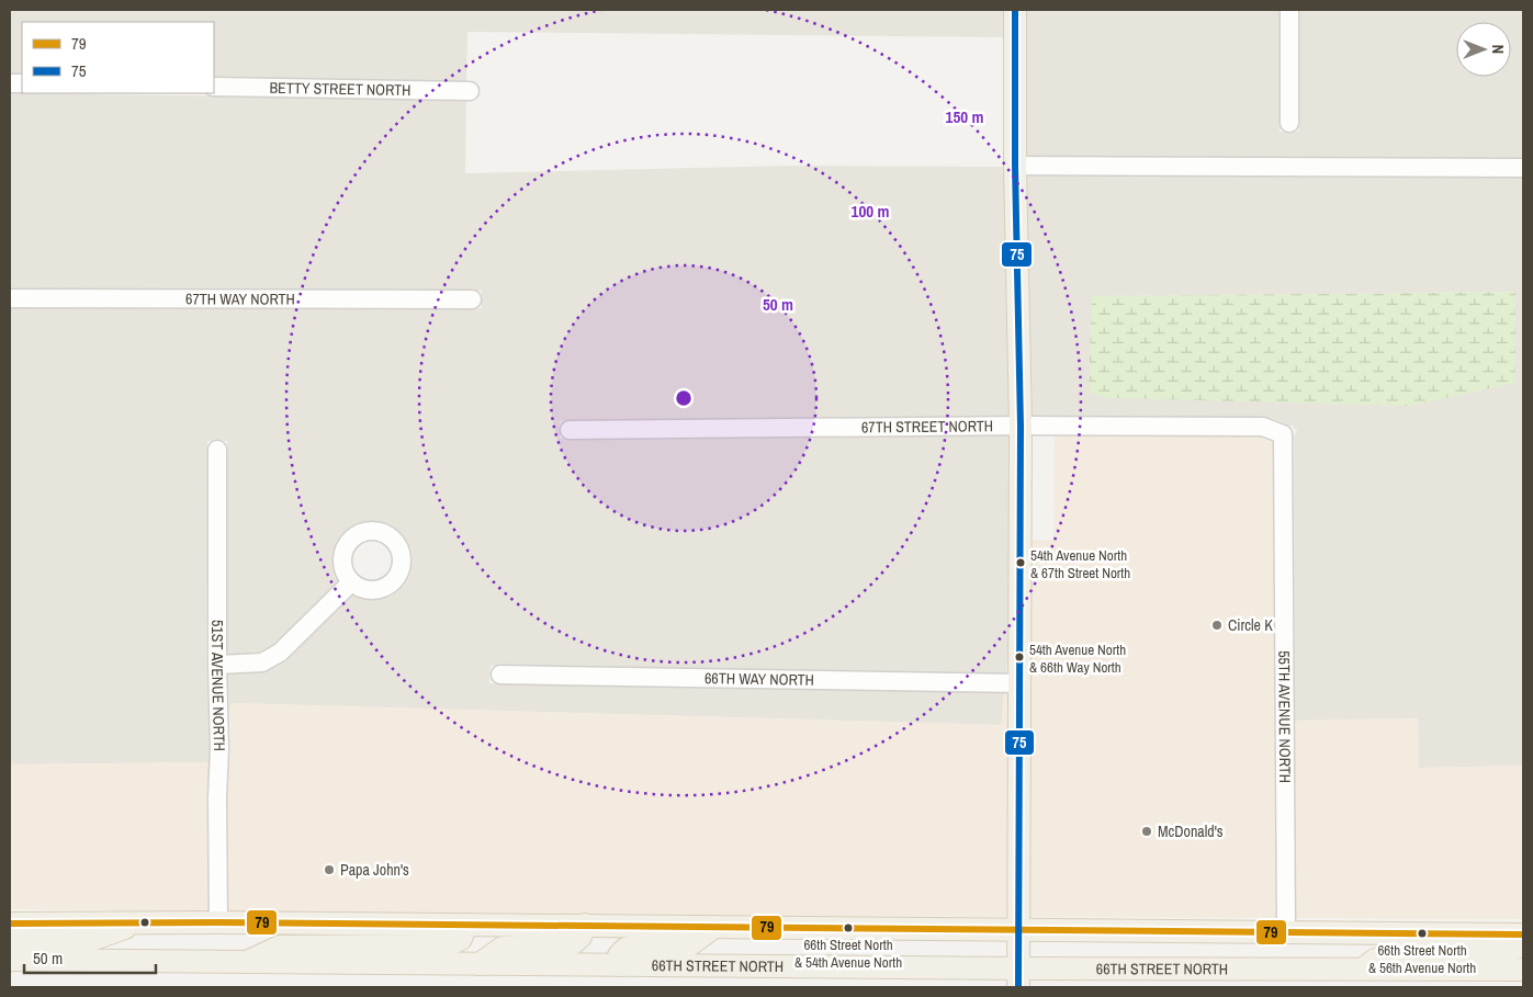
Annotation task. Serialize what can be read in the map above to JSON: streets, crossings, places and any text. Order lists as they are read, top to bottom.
{
  "streets": {
    "main road": ["66TH STREET NORTH"],
    "street": [
      "BETTY STREET NORTH",
      "67TH WAY NORTH",
      "67TH STREET NORTH",
      "66TH WAY NORTH",
      "51ST AVENUE NORTH",
      "55TH AVENUE NORTH"
    ]
  },
  "crossings": [
    ["67TH STREET NORTH", "55TH AVENUE NORTH"]
  ],
  "places": [
    "54th Avenue North & 67th Street North",
    "Circle K",
    "54th Avenue North & 66th Way North",
    "McDonald's",
    "Papa John's",
    "66th Street North & 54th Avenue North",
    "66th Street North & 56th Avenue North"
  ],
  "lines": ["transit line 75", "transit line 79"],
  "legend": ["79", "75"],
  "scale_bar": "50 m",
  "north": "right",
  "rings": ["150 m", "100 m", "50 m"]
}
